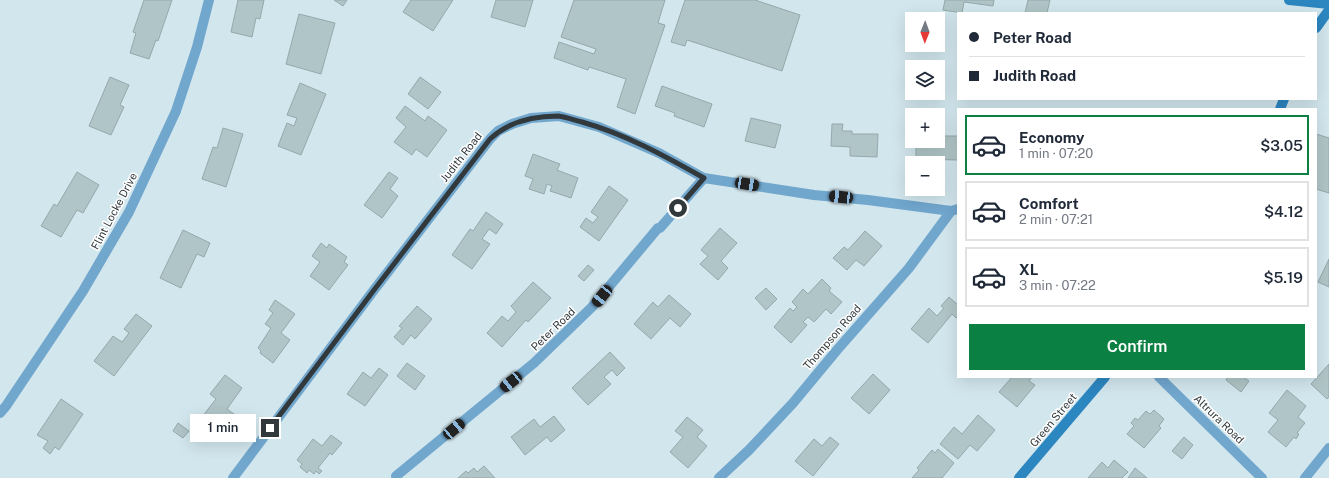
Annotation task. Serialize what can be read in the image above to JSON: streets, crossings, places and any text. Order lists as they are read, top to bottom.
{
  "streets": {
    "main road": ["Green Street"],
    "street": [
      "Judith Road",
      "Flint Locke Drive",
      "Peter Road",
      "Thompson Road",
      "Altrura Road"
    ]
  },
  "crossings": [
    ["Judith Road", "Peter Road"],
    ["Judith Road", "Thompson Road"]
  ],
  "north": "bottom",
  "page": {
    "map_buttons": ["+", "−"],
    "banner": ["Peter Road", "Judith Road"],
    "list": [
      {
        "name": "Economy",
        "note": "1 min · 07:20",
        "value": "$3.05"
      },
      {
        "name": "Comfort",
        "note": "2 min · 07:21",
        "value": "$4.12"
      },
      {
        "name": "XL",
        "note": "3 min · 07:22",
        "value": "$5.19"
      }
    ],
    "buttons": "Confirm",
    "bubble": "1 min"
  }
}
